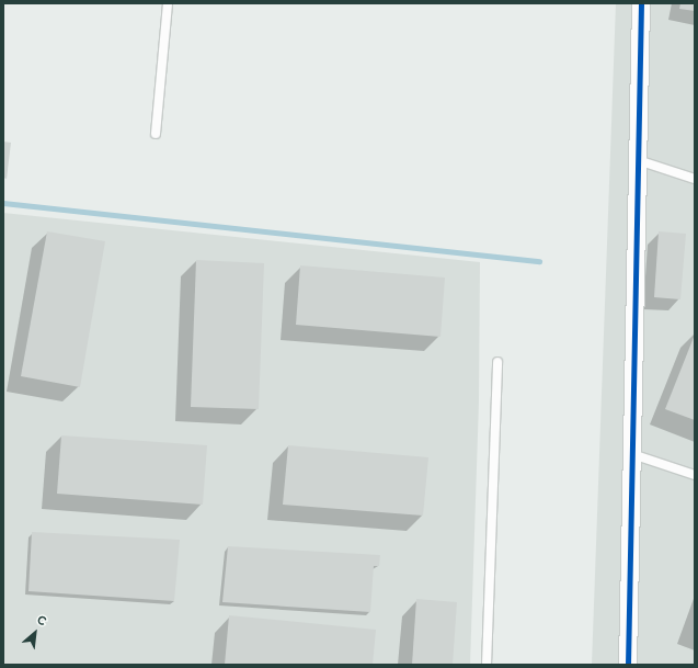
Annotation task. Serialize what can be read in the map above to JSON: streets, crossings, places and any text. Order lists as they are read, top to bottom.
{
  "north": "top right"
}
